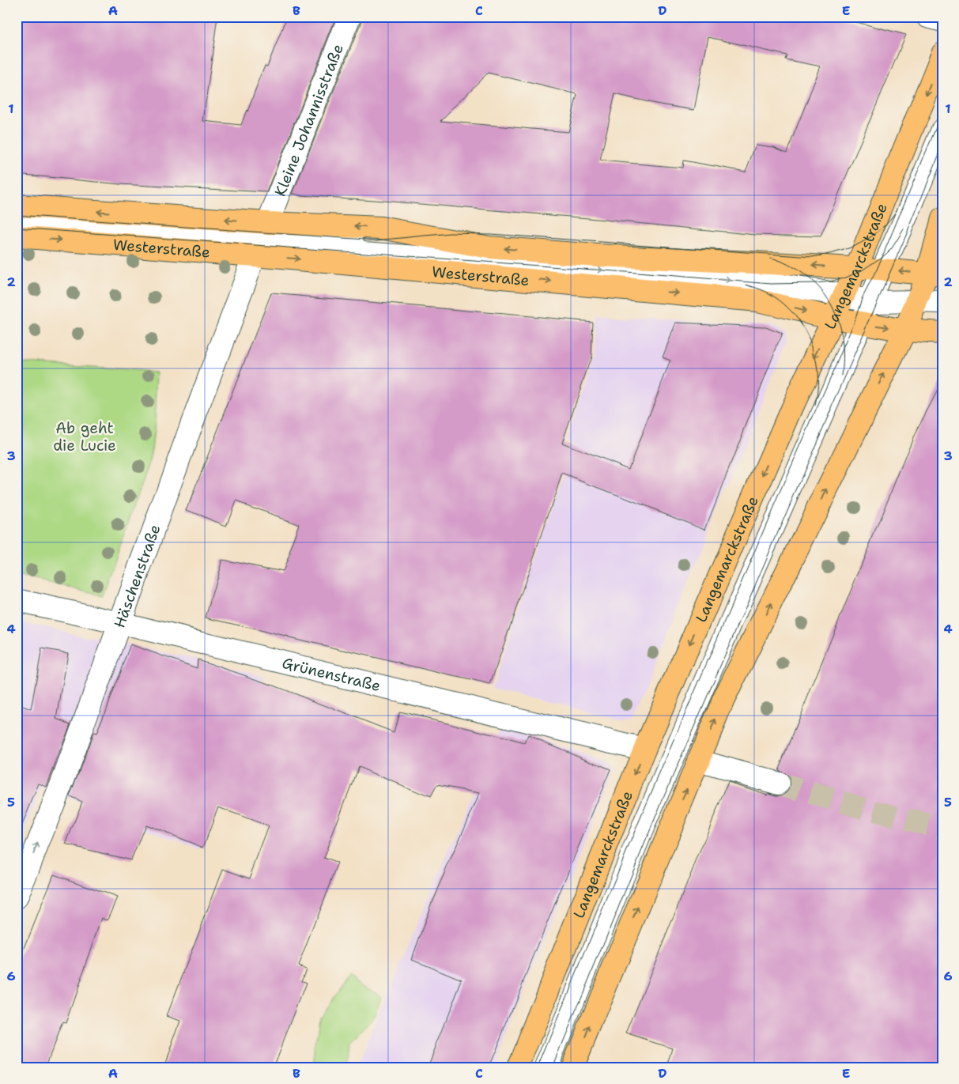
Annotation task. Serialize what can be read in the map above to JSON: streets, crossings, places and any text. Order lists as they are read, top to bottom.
{
  "streets": {
    "main road": ["Westerstraße", "Langemarckstraße"],
    "street": ["Kleine Johannisstraße", "Häschenstraße", "Grünenstraße"]
  },
  "crossings": [
    ["Kleine Johannisstraße", "Westerstraße"],
    ["Westerstraße", "Langemarckstraße"],
    ["Westerstraße", "Häschenstraße"],
    ["Langemarckstraße", "Grünenstraße"],
    ["Häschenstraße", "Grünenstraße"]
  ],
  "one_way": ["Häschenstraße"],
  "parks": ["Ab geht die Lucie"],
  "grid": {
    "columns": [
      "A",
      "B",
      "C",
      "D",
      "E"
    ],
    "rows": [
      "1",
      "2",
      "3",
      "4",
      "5",
      "6"
    ]
  }
}
